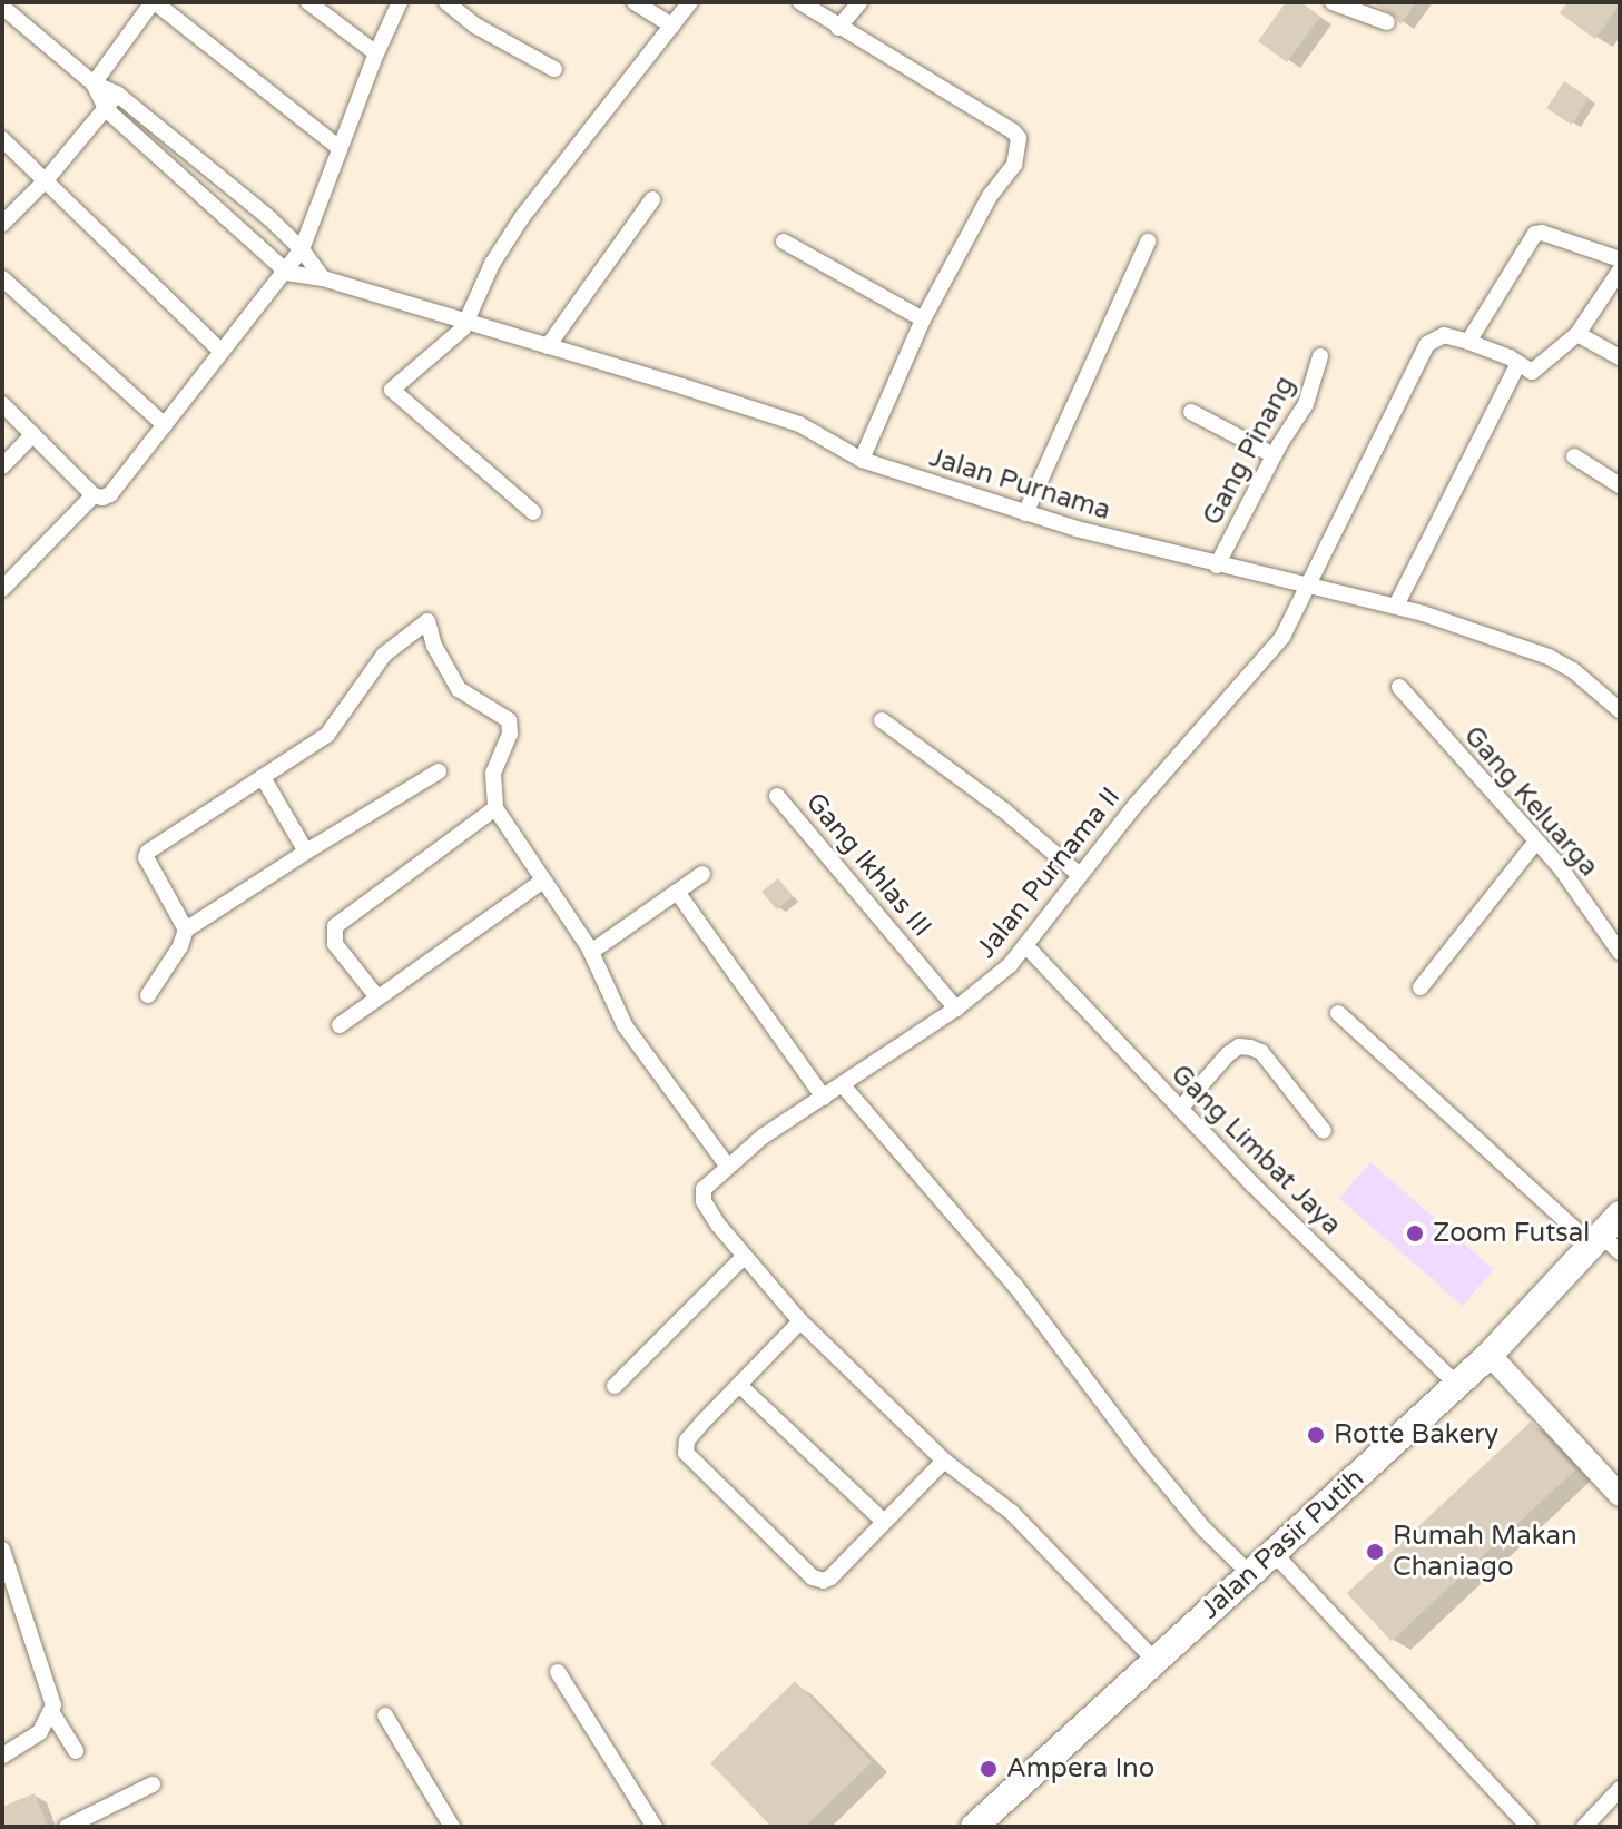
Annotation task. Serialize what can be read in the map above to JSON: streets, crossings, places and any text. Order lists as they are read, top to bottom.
{
  "streets": {
    "highway": ["Jalan Pasir Putih"],
    "street": [
      "Gang Pinang",
      "Jalan Purnama",
      "Gang Keluarga",
      "Gang Ikhlas III",
      "Jalan Purnama II",
      "Gang Limbat Jaya"
    ]
  },
  "crossings": [
    ["Gang Pinang", "Jalan Purnama"],
    ["Jalan Purnama", "Jalan Purnama II"],
    ["Gang Ikhlas III", "Jalan Purnama II"],
    ["Jalan Purnama II", "Gang Limbat Jaya"],
    ["Jalan Purnama II", "Jalan Pasir Putih"],
    ["Gang Limbat Jaya", "Jalan Pasir Putih"]
  ],
  "places": [
    "Zoom Futsal",
    "Rotte Bakery",
    "Rumah Makan Chaniago",
    "Ampera Ino"
  ]
}
